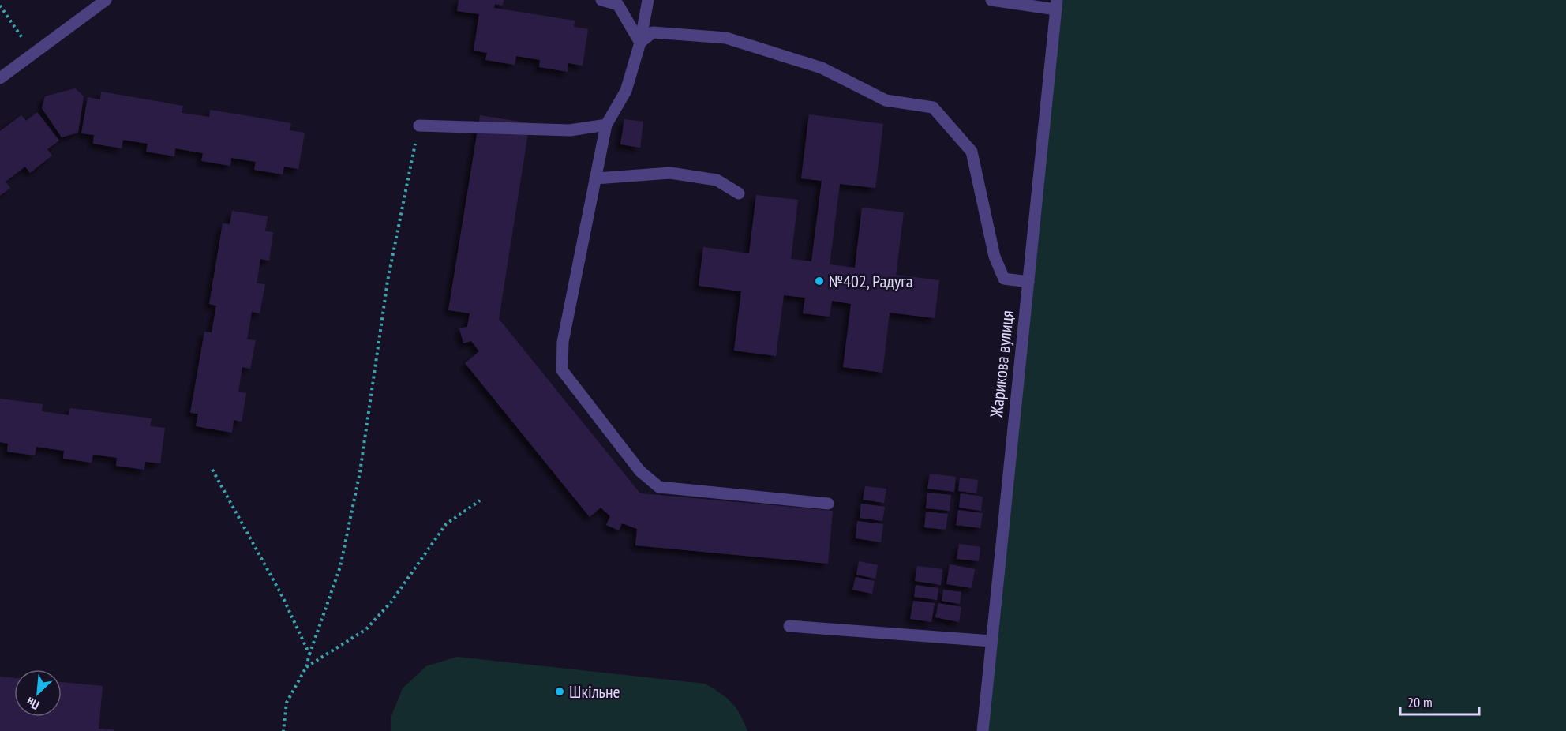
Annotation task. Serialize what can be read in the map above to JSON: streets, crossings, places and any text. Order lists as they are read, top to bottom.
{
  "streets": {
    "street": ["Жарикова вулиця"]
  },
  "places": ["№402, Радуга", "Шкільне"],
  "scale_bar": "20 m",
  "north": "bottom left"
}
